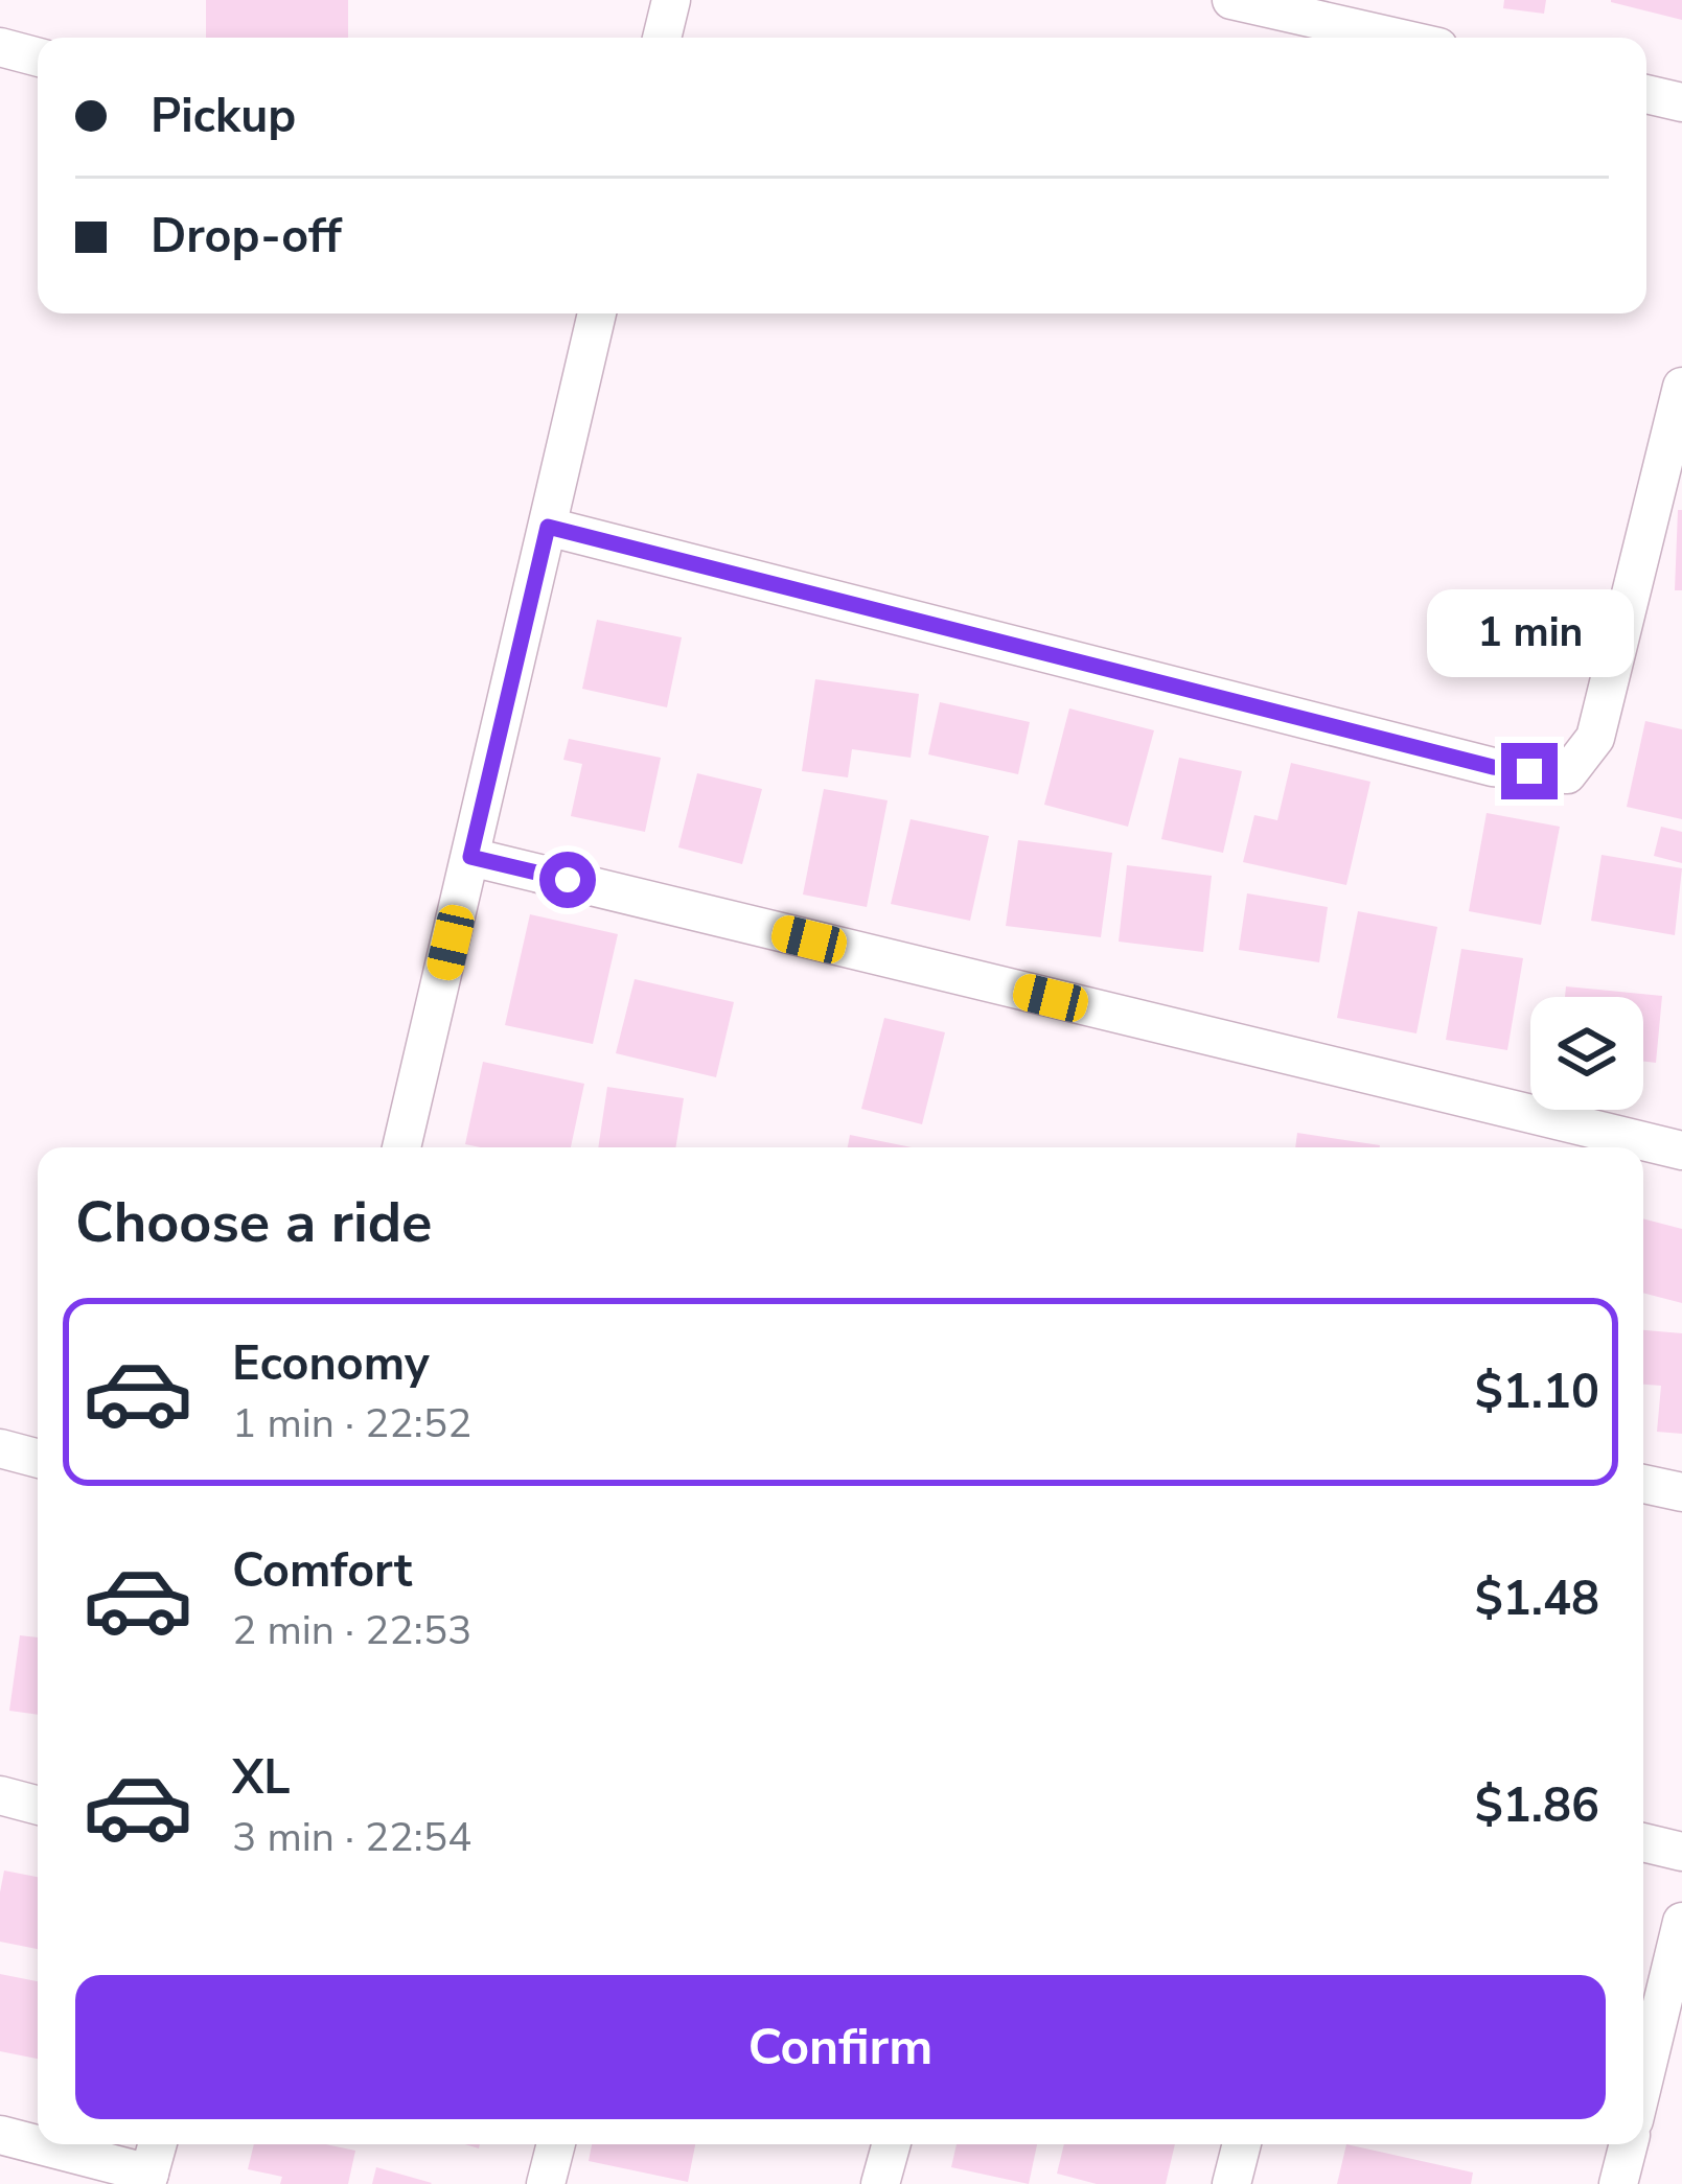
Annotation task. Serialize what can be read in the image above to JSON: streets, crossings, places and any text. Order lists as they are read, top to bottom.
{
  "page": {
    "banner": ["Pickup", "Drop-off"],
    "bubble": "1 min",
    "heading": "Choose a ride",
    "list": [
      {
        "name": "Economy",
        "note": "1 min · 22:52",
        "value": "$1.10"
      },
      {
        "name": "Comfort",
        "note": "2 min · 22:53",
        "value": "$1.48"
      },
      {
        "name": "XL",
        "note": "3 min · 22:54",
        "value": "$1.86"
      }
    ],
    "buttons": "Confirm"
  }
}
